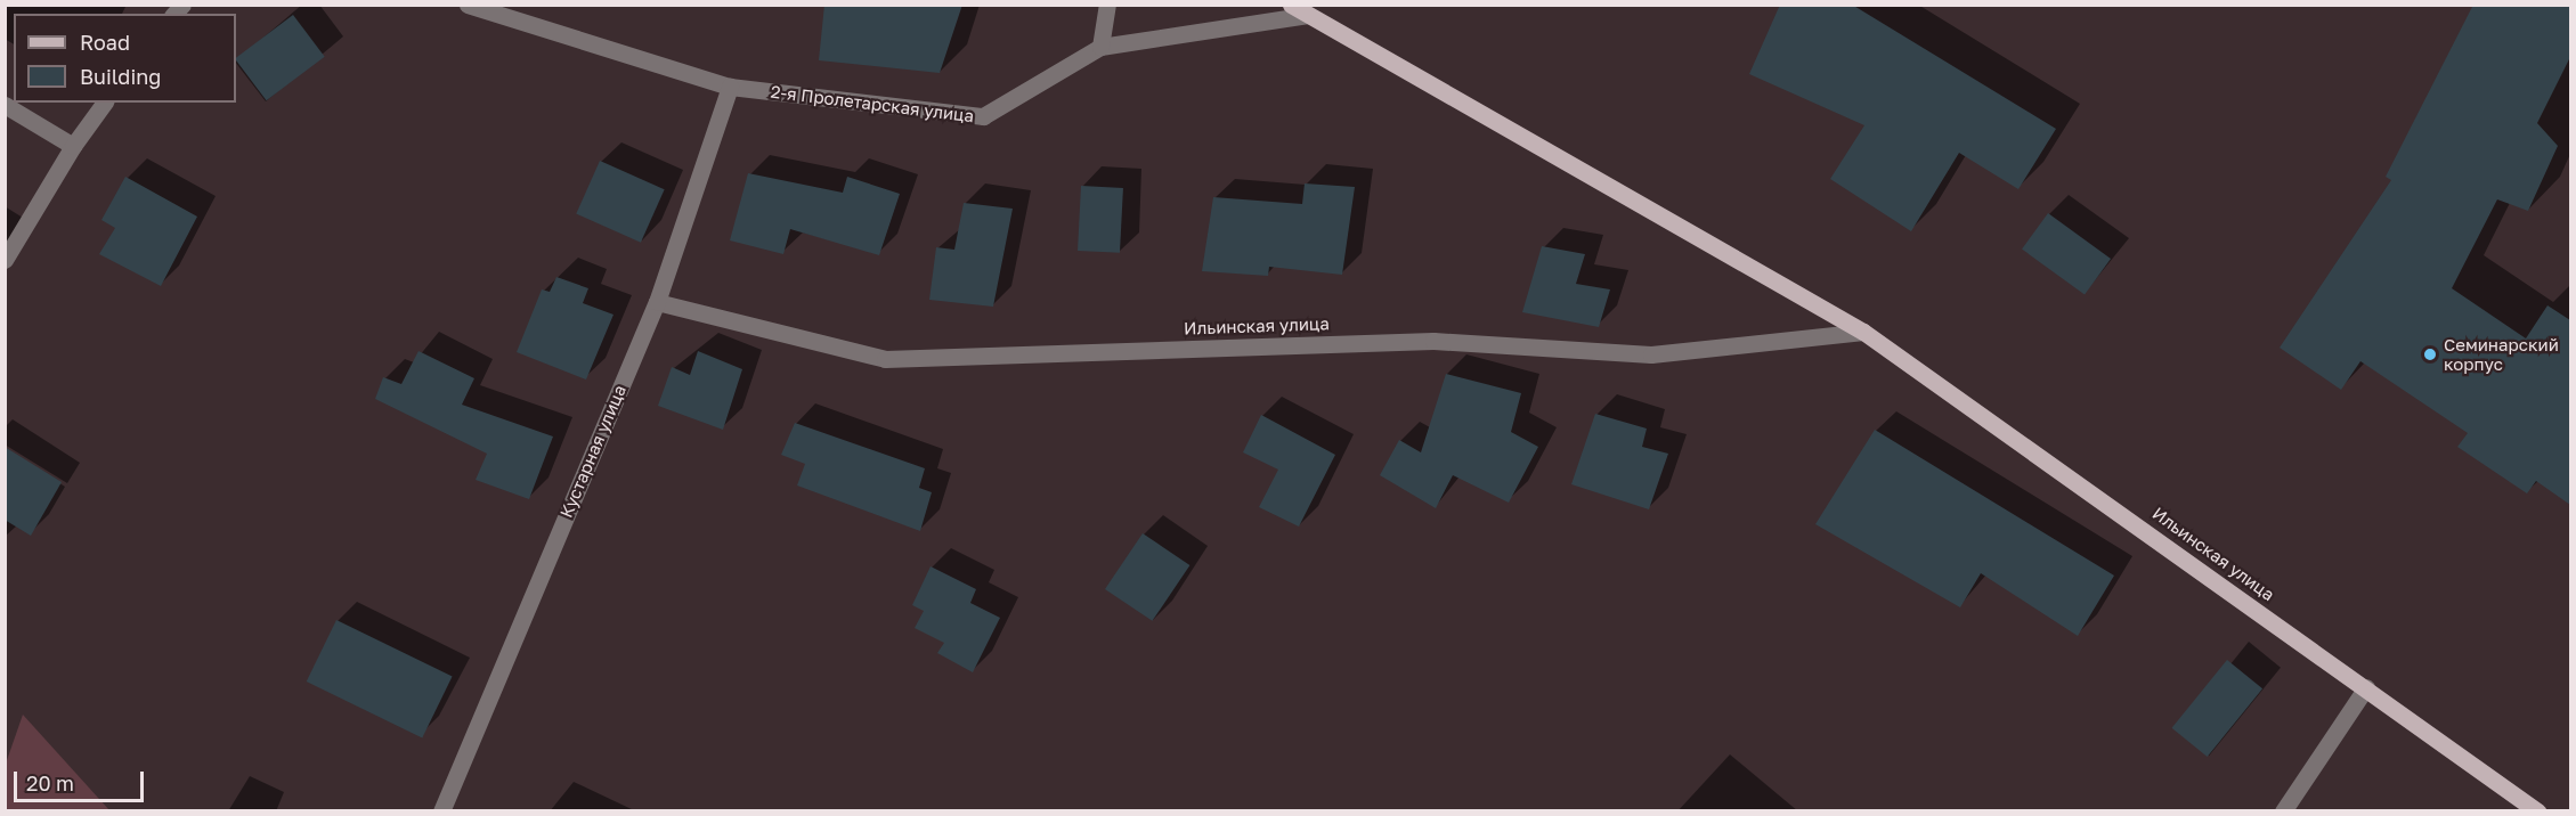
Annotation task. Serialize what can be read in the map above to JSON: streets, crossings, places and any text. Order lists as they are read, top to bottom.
{
  "streets": {
    "main road": ["Ильинская улица"],
    "street": ["2-я Пролетарская улица", "Кустарная улица"]
  },
  "crossings": [
    ["2-я Пролетарская улица", "Ильинская улица"],
    ["2-я Пролетарская улица", "Кустарная улица"],
    ["Ильинская улица", "Кустарная улица"]
  ],
  "places": ["Семинарский корпус"],
  "legend": ["Road", "Building"],
  "scale_bar": "20 m"
}
